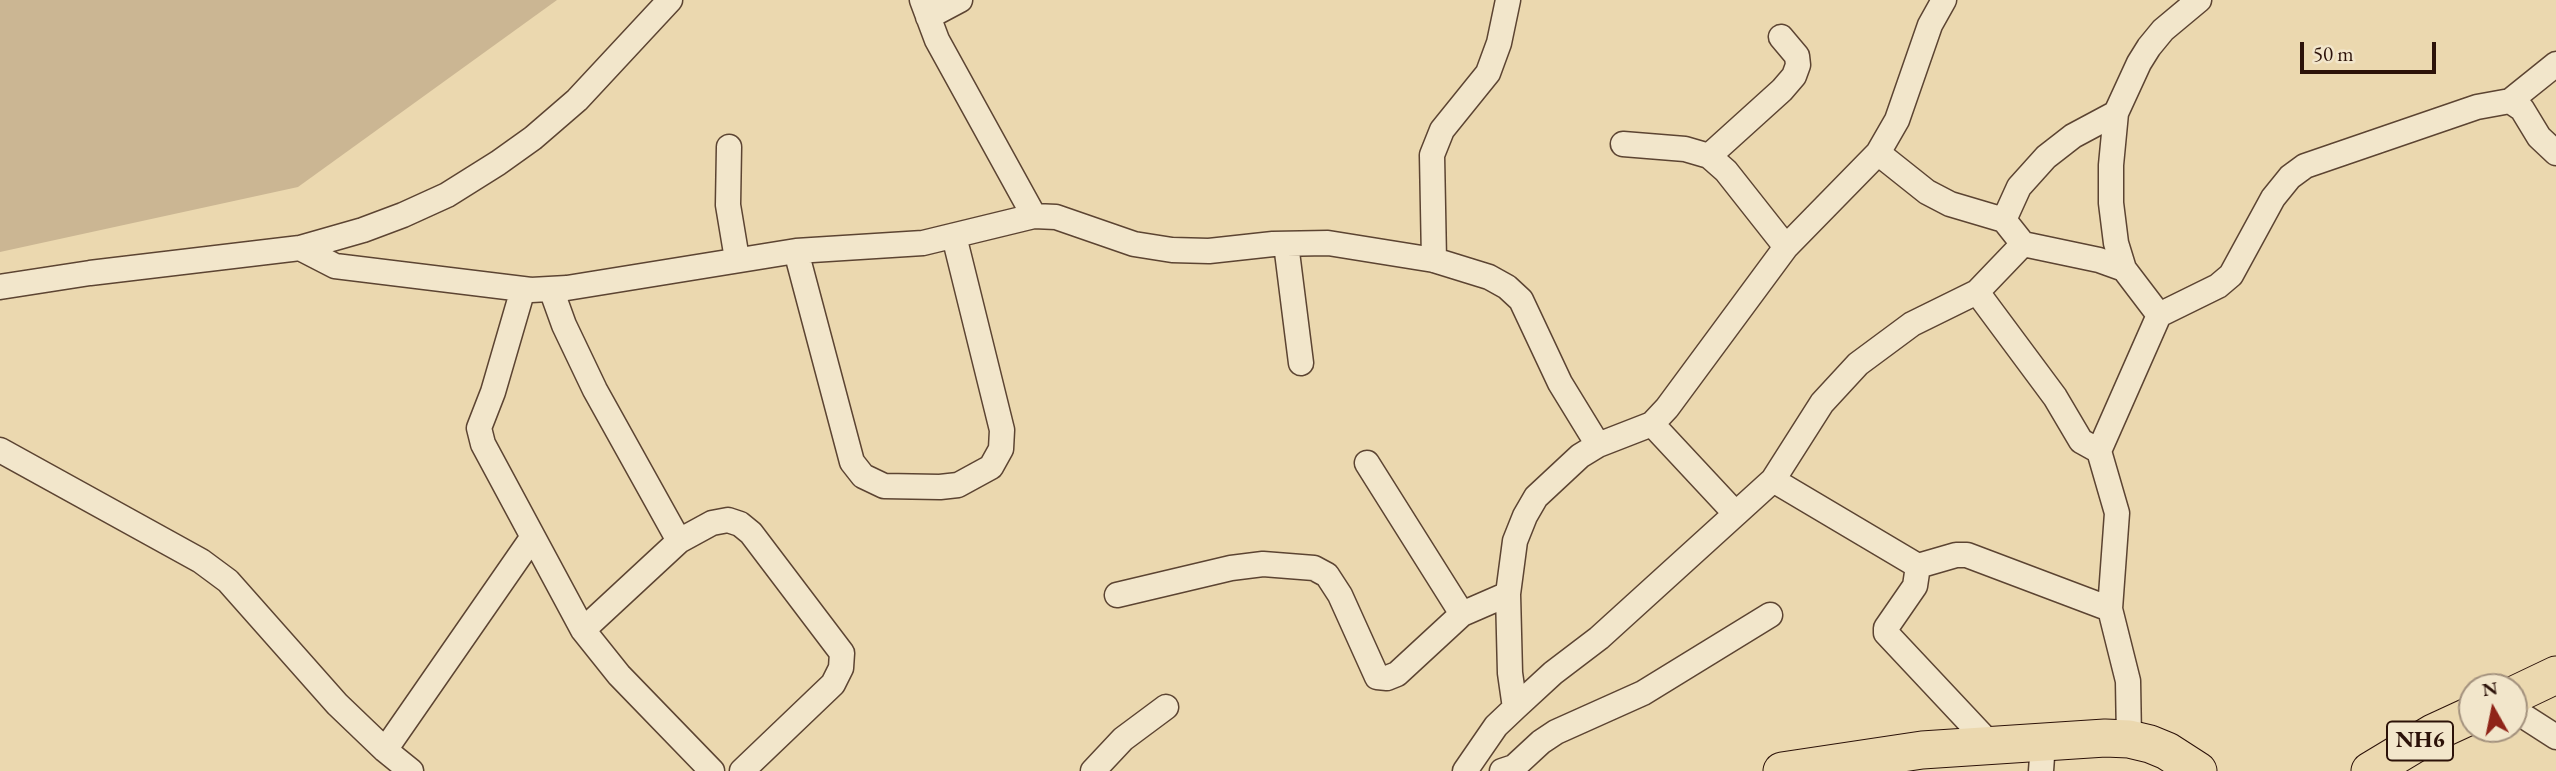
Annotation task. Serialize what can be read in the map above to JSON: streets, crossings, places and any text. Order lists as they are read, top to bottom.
{
  "streets": {
    "highway": ["NH6"]
  },
  "scale_bar": "50 m",
  "north": "top"
}
